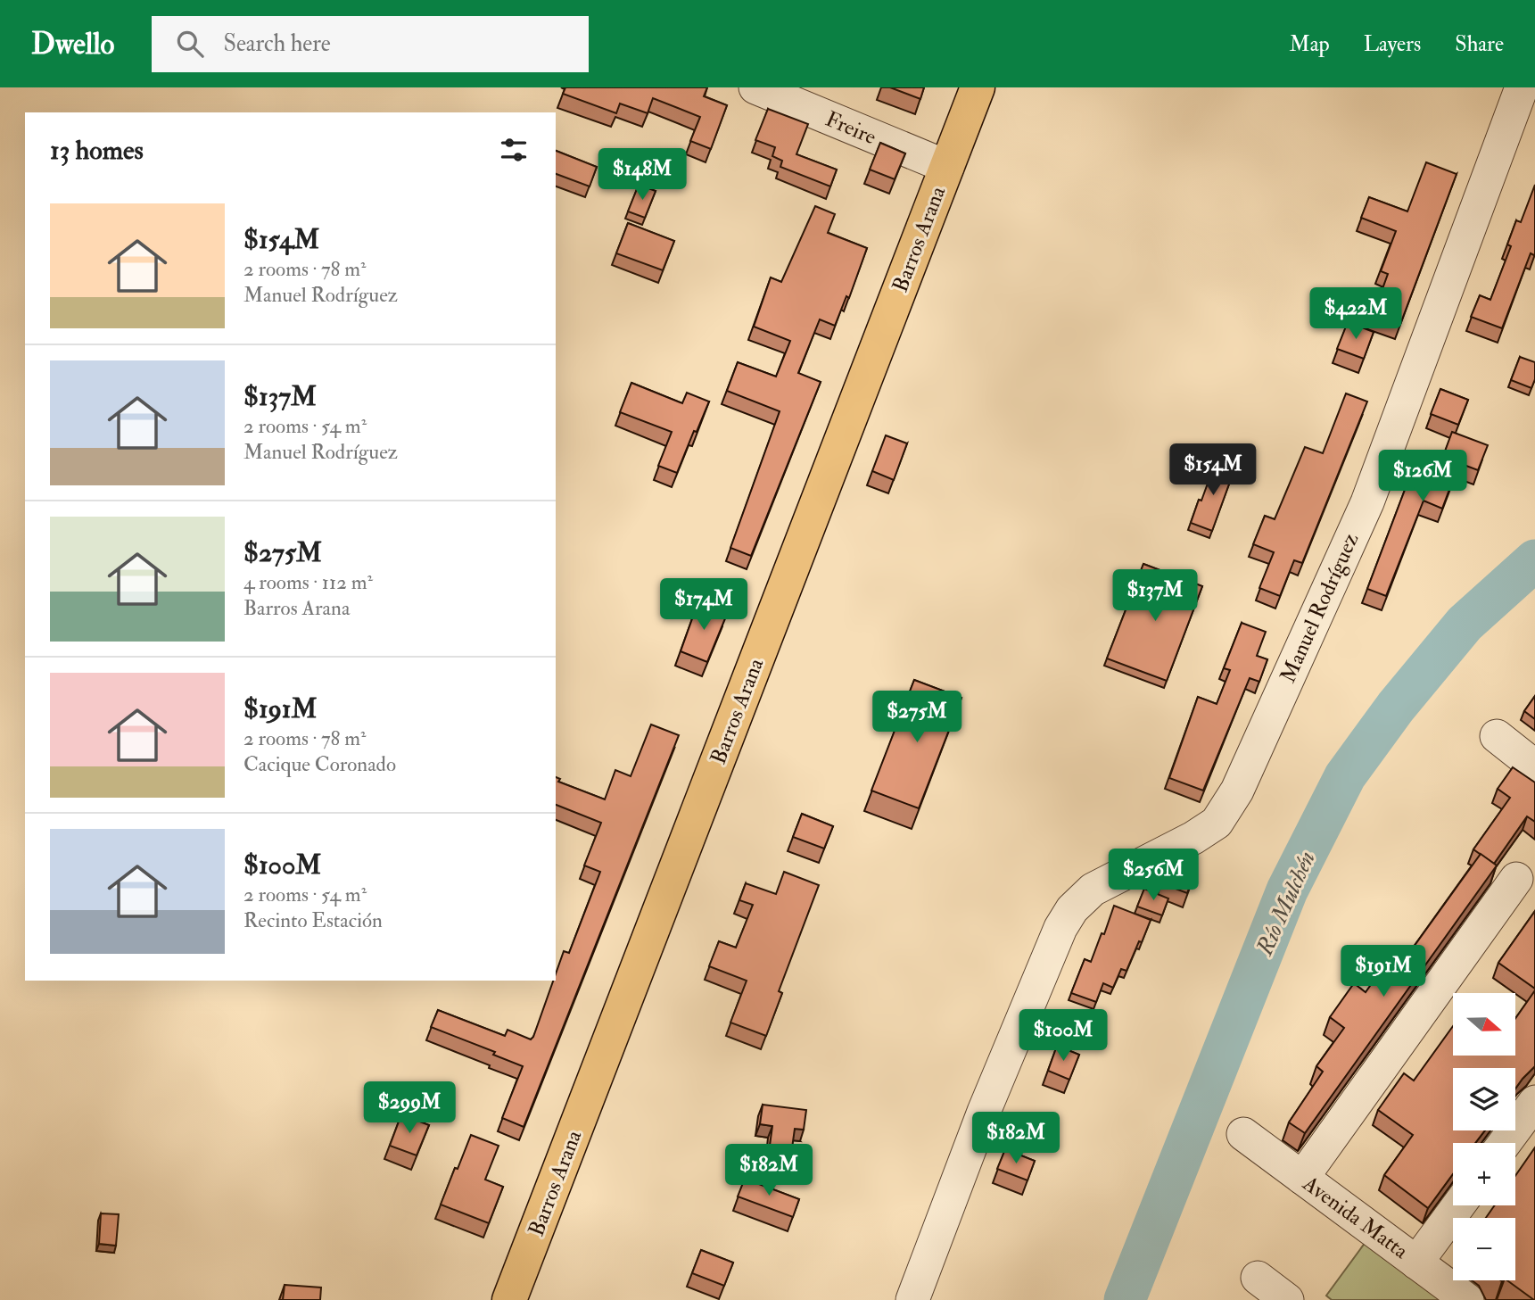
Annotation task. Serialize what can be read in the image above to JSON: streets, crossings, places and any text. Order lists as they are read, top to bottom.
{
  "streets": {
    "main road": ["Barros Arana"],
    "street": ["Freire", "Manuel Rodríguez", "Avenida Matta"]
  },
  "crossings": [
    ["Freire", "Barros Arana"]
  ],
  "water": ["Río Mulchén"],
  "north": "right",
  "page": {
    "header": "Dwello",
    "search": "Search here",
    "nav": ["Map", "Layers", "Share"],
    "heading": "13 homes",
    "price": [
      "$148M",
      "$422M",
      "$154M",
      "$126M",
      "$137M",
      "$174M",
      "$275M",
      "$256M",
      "$191M",
      "$100M",
      "$299M",
      "$182M",
      "$182M"
    ],
    "list": [
      {
        "name": "$154M",
        "note": "2 rooms · 78 m² · Manuel Rodríguez"
      },
      {
        "name": "$137M",
        "note": "2 rooms · 54 m² · Manuel Rodríguez"
      },
      {
        "name": "$275M",
        "note": "4 rooms · 112 m² · Barros Arana"
      },
      {
        "name": "$191M",
        "note": "2 rooms · 78 m² · Cacique Coronado"
      },
      {
        "name": "$100M",
        "note": "2 rooms · 54 m² · Recinto Estación"
      }
    ],
    "map_buttons": ["+", "−"]
  }
}
